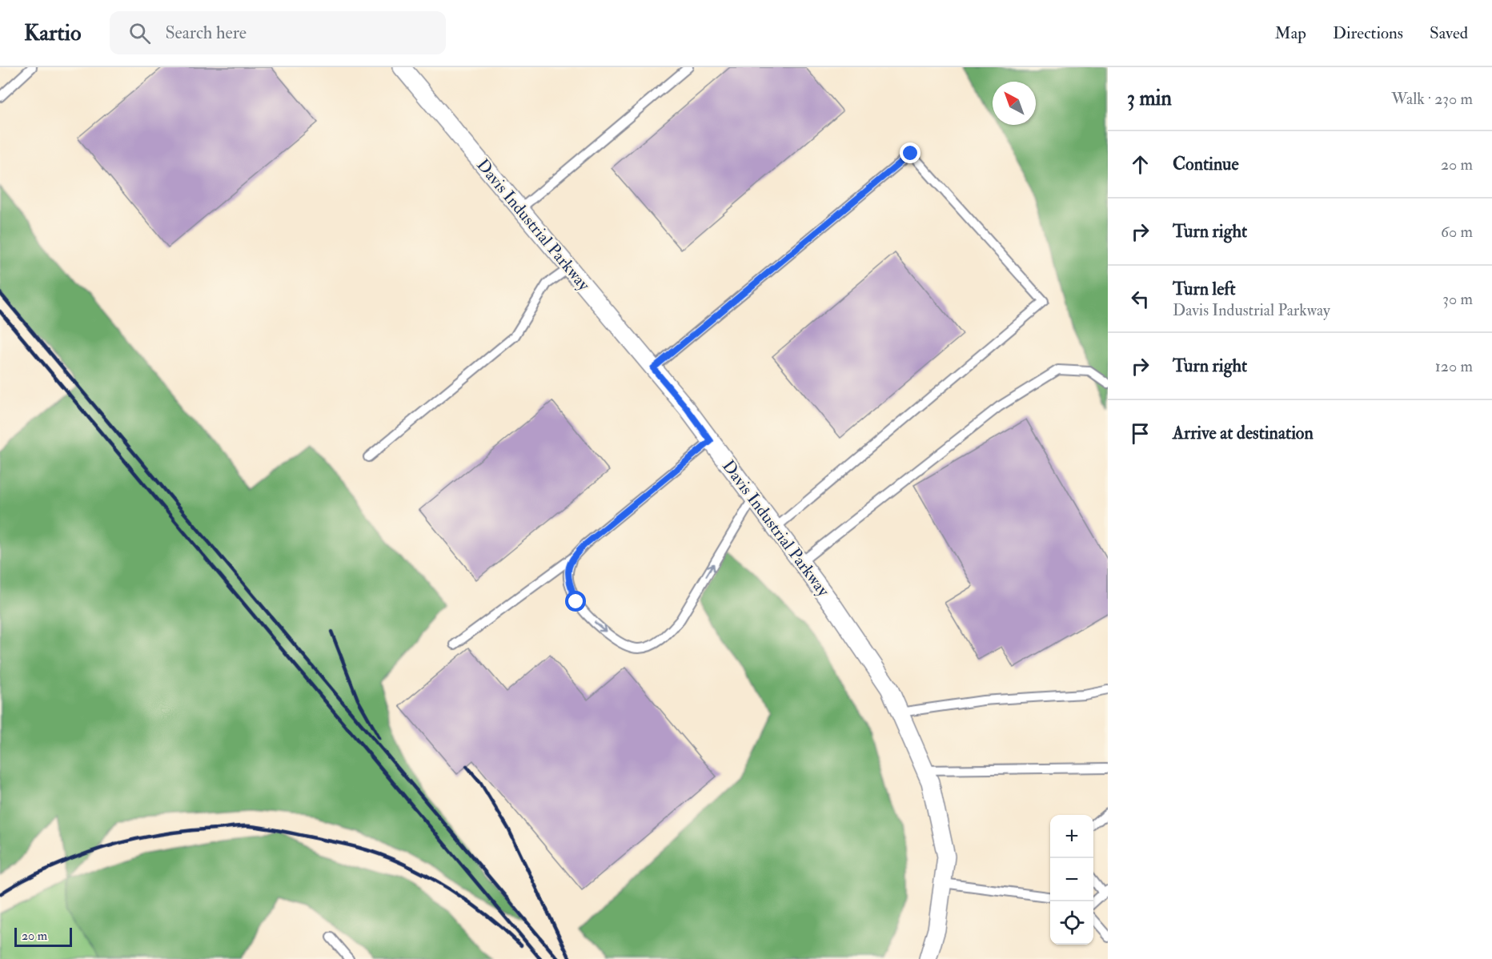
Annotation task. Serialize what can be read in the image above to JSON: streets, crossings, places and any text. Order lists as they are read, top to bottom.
{
  "streets": {
    "street": ["Davis Industrial Parkway"]
  },
  "scale_bar": "20 m",
  "north": "top left",
  "page": {
    "header": "Kartio",
    "search": "Search here",
    "nav": ["Map", "Directions", "Saved"],
    "heading": ["3 min", "Walk · 230 m"],
    "list": [
      ["Continue", "20 m"],
      ["Turn right", "60 m"],
      ["Turn left", "Davis Industrial Parkway", "30 m"],
      ["Turn right", "120 m"],
      "Arrive at destination"
    ],
    "map_buttons": ["+", "−"],
    "scale": "20 m"
  }
}
